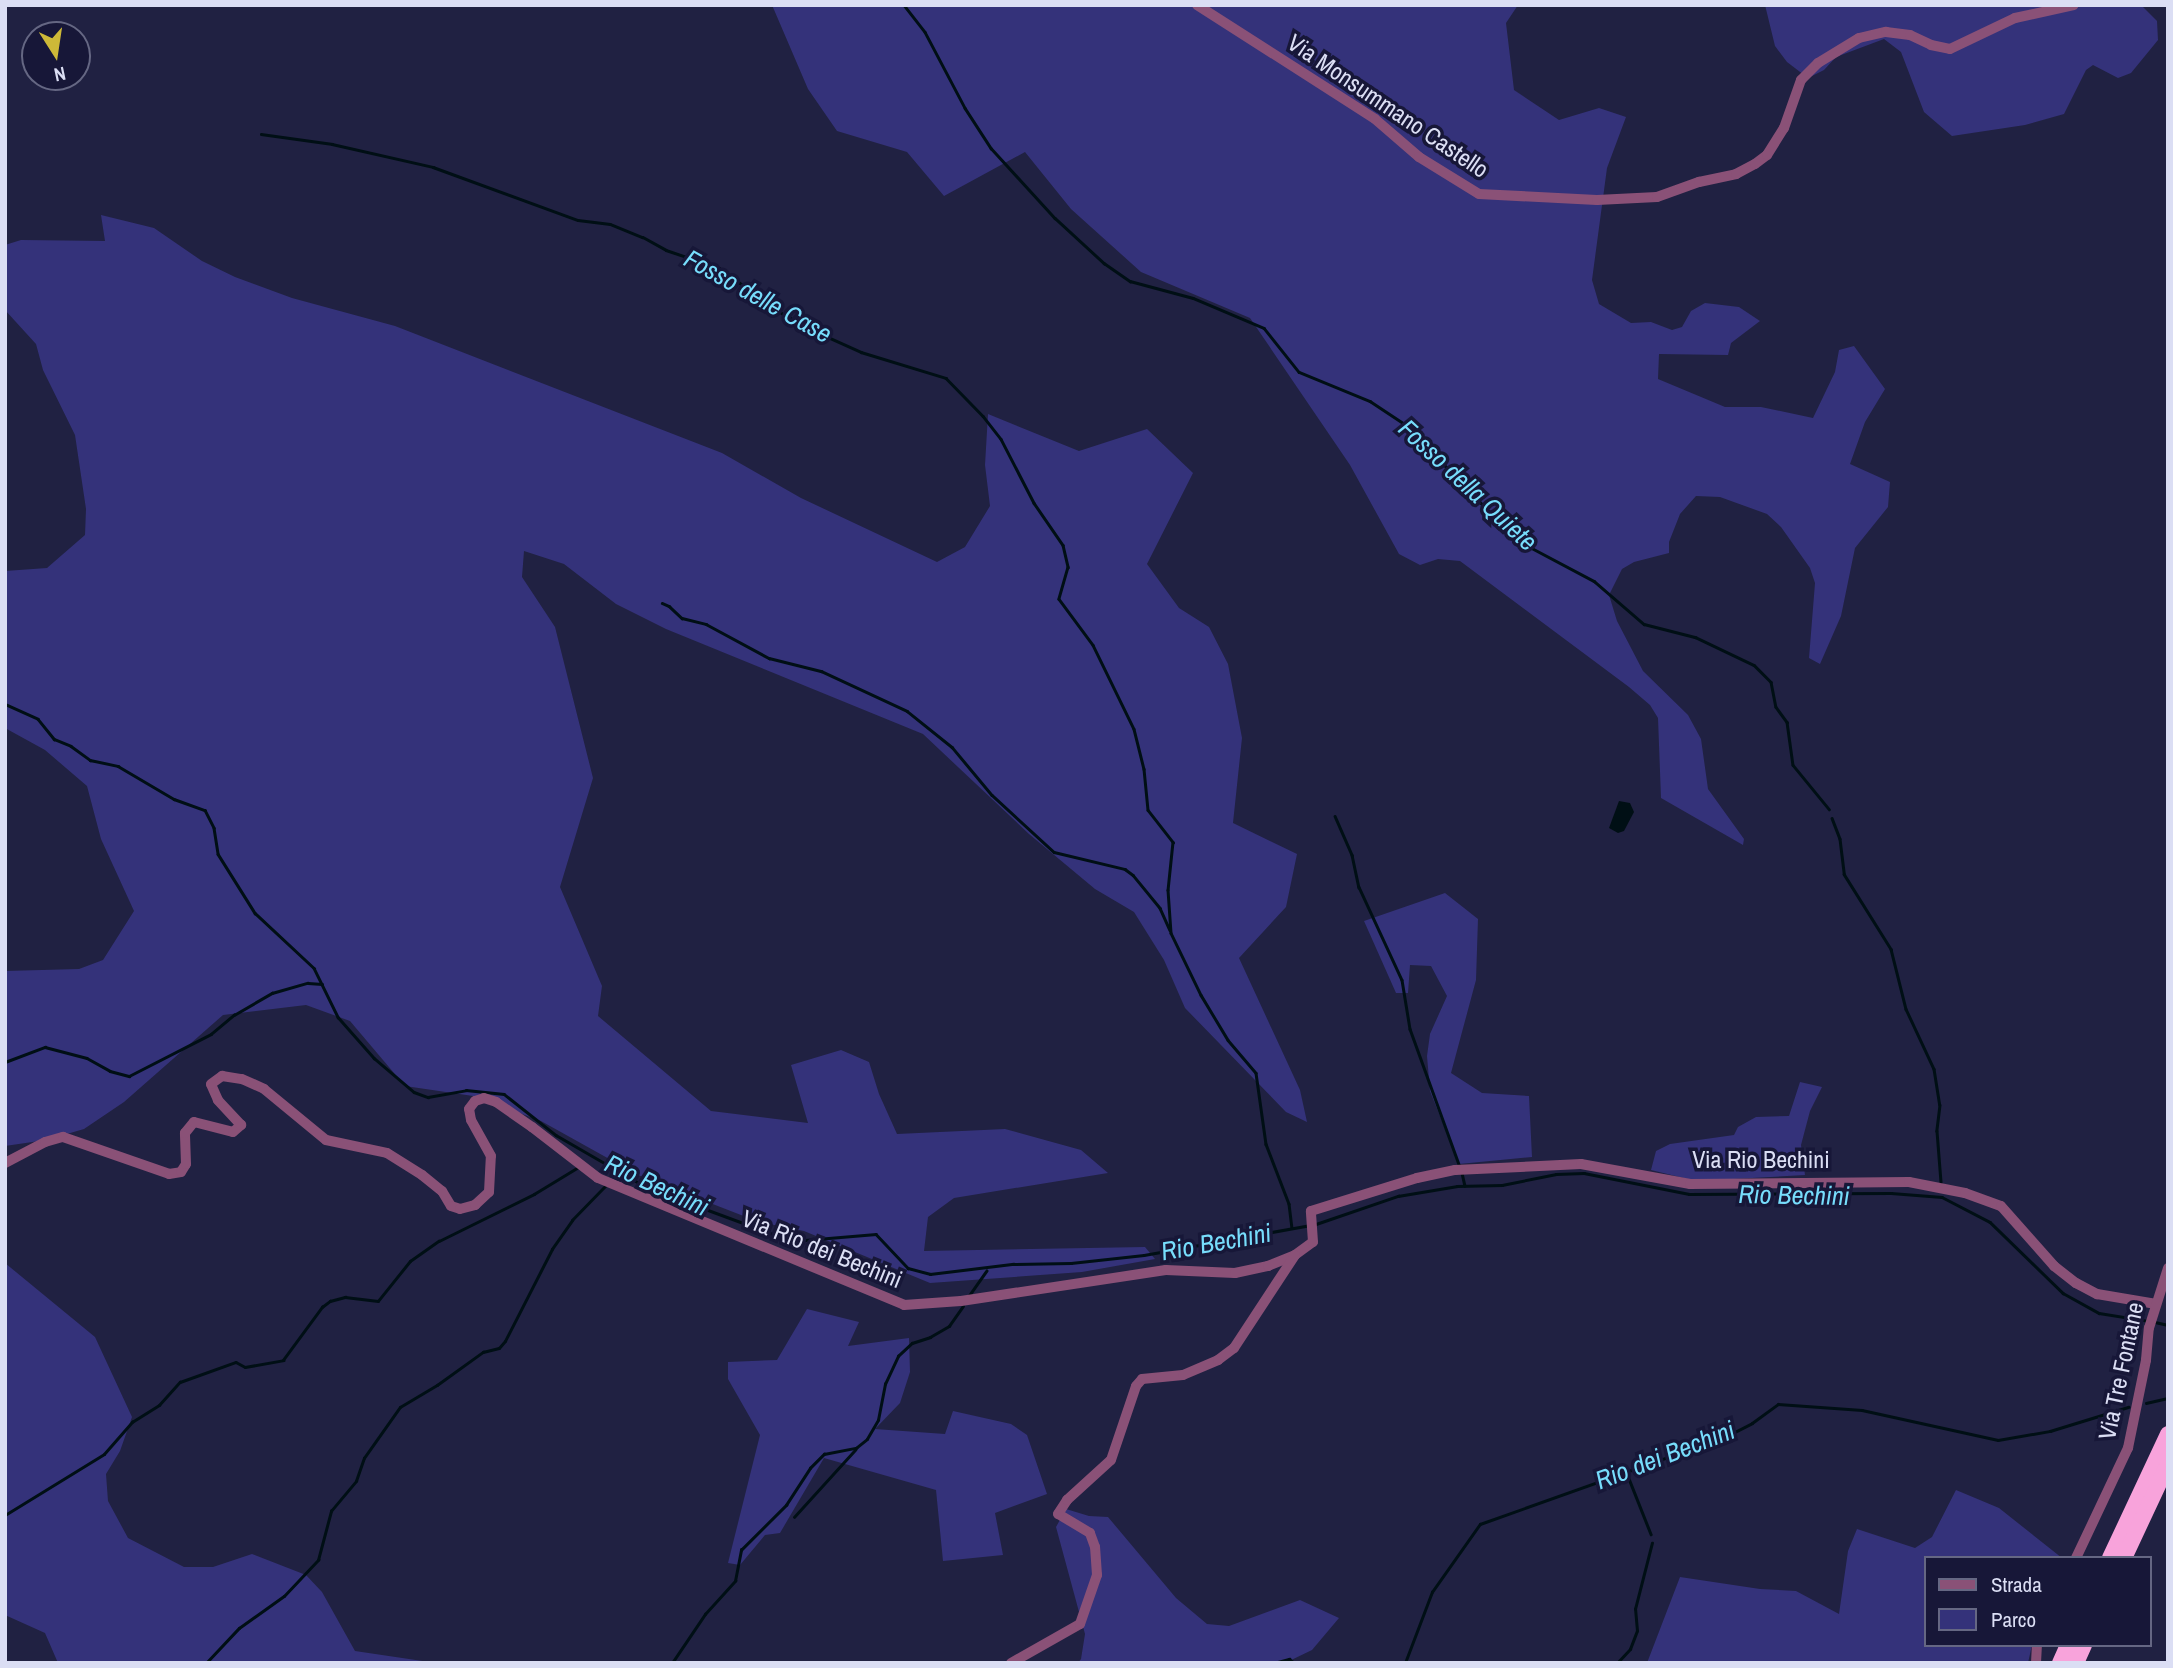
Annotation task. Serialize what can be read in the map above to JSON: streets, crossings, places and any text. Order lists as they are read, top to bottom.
{
  "streets": {
    "street": [
      "Via Monsummano Castello",
      "Via Rio Bechini",
      "Via Rio dei Bechini",
      "Via Tre Fontane"
    ]
  },
  "crossings": [
    ["Via Rio Bechini", "Via Rio dei Bechini"],
    ["Via Rio Bechini", "Via Tre Fontane"]
  ],
  "water": [
    "Fosso delle Case",
    "Fosso della Quiete",
    "Rio Bechini",
    "Rio dei Bechini"
  ],
  "legend": ["Strada", "Parco"],
  "north": "bottom"
}
